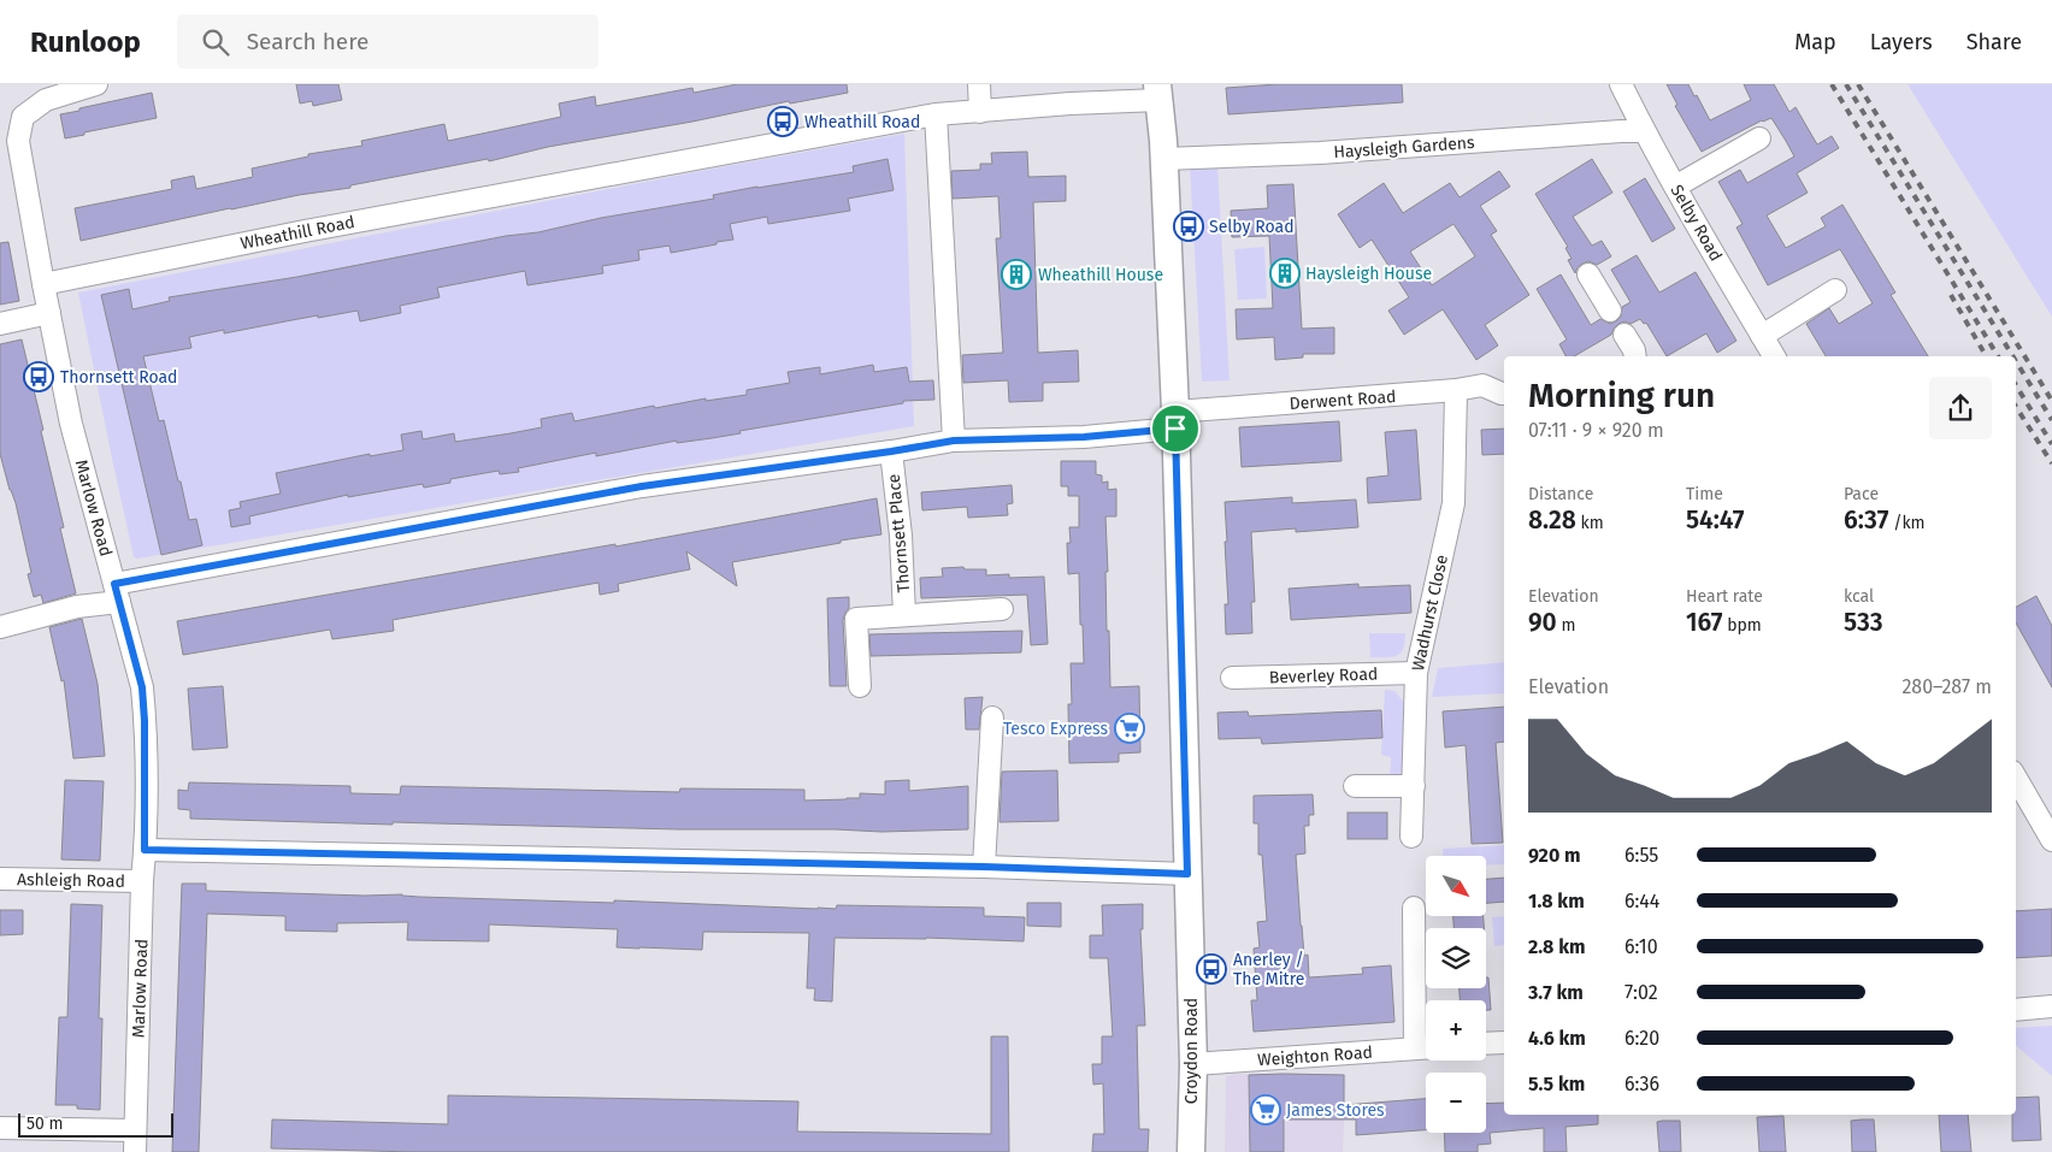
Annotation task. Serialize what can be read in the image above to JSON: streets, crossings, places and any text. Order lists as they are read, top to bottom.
{
  "streets": {
    "main road": ["Croydon Road"],
    "street": [
      "Haysleigh Gardens",
      "Selby Road",
      "Wheathill Road",
      "Derwent Road",
      "Marlow Road",
      "Thornsett Place",
      "Wadhurst Close",
      "Beverley Road",
      "Ashleigh Road",
      "Weighton Road"
    ]
  },
  "crossings": [
    ["Haysleigh Gardens", "Selby Road"],
    ["Haysleigh Gardens", "Croydon Road"],
    ["Wheathill Road", "Marlow Road"],
    ["Wheathill Road", "Croydon Road"],
    ["Derwent Road", "Wadhurst Close"],
    ["Derwent Road", "Croydon Road"],
    ["Marlow Road", "Ashleigh Road"],
    ["Wadhurst Close", "Beverley Road"],
    ["Croydon Road", "Weighton Road"]
  ],
  "places": {
    "bus stop": [
      "Wheathill Road",
      "Selby Road",
      "Thornsett Road",
      "Anerley / The Mitre"
    ],
    "building": ["Haysleigh House", "Wheathill House"],
    "supermarket": ["Tesco Express", "James Stores"]
  },
  "scale_bar": "50 m",
  "north": "bottom right",
  "page": {
    "header": "Runloop",
    "search": "Search here",
    "nav": ["Map", "Layers", "Share"],
    "heading": ["Morning run", "07:11 · 9 × 920 m"],
    "stats": [
      ["Distance", "8.28 km"],
      ["Time", "54:47"],
      ["Pace", "6:37 /km"],
      ["Elevation", "90 m"],
      ["Heart rate", "167 bpm"],
      ["kcal", "533"]
    ],
    "chart": ["Elevation", "280–287 m"],
    "list": [
      {
        "name": "920 m",
        "note": "6:55"
      },
      {
        "name": "1.8 km",
        "note": "6:44"
      },
      {
        "name": "2.8 km",
        "note": "6:10"
      },
      {
        "name": "3.7 km",
        "note": "7:02"
      },
      {
        "name": "4.6 km",
        "note": "6:20"
      },
      {
        "name": "5.5 km",
        "note": "6:36"
      }
    ],
    "map_buttons": ["+", "−"],
    "scale": "50 m"
  }
}
